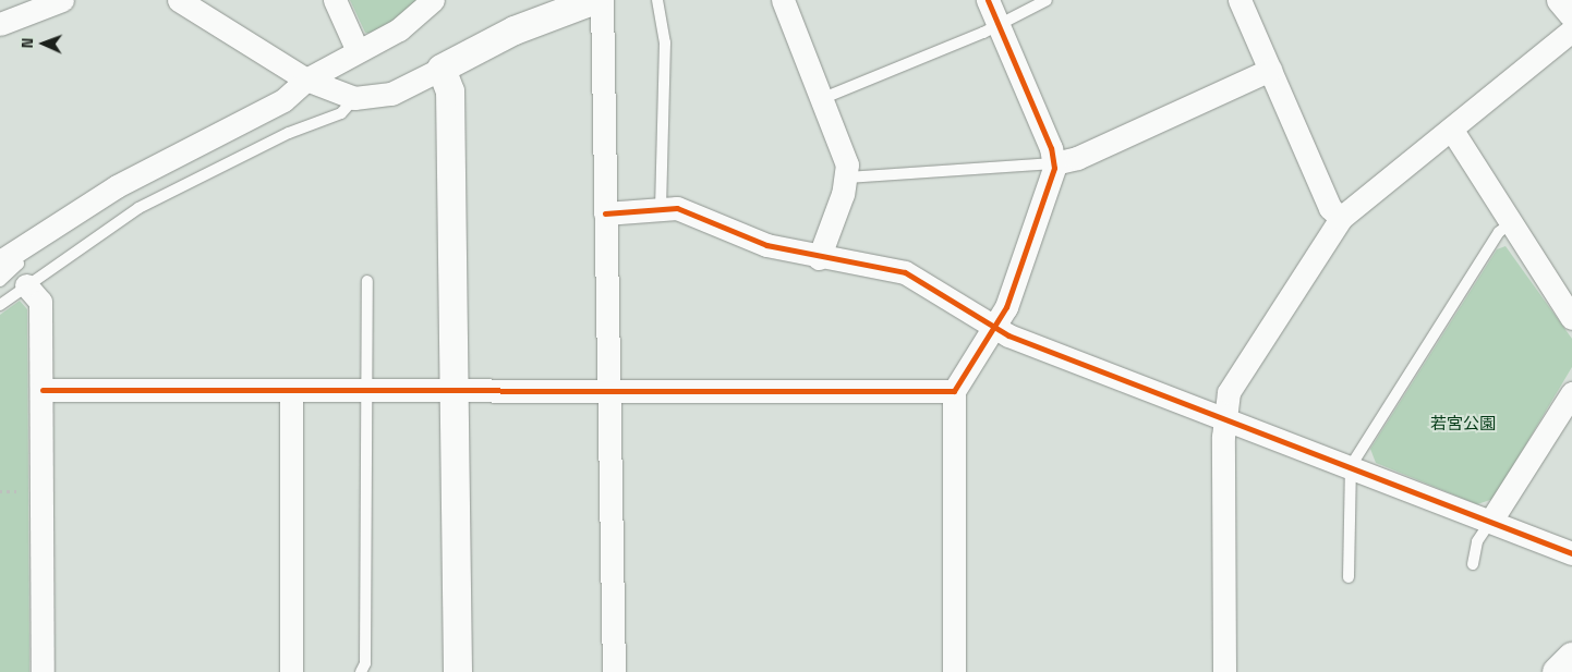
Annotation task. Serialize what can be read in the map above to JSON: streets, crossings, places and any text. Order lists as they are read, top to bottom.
{
  "parks": ["若宮公園"],
  "north": "left"
}
